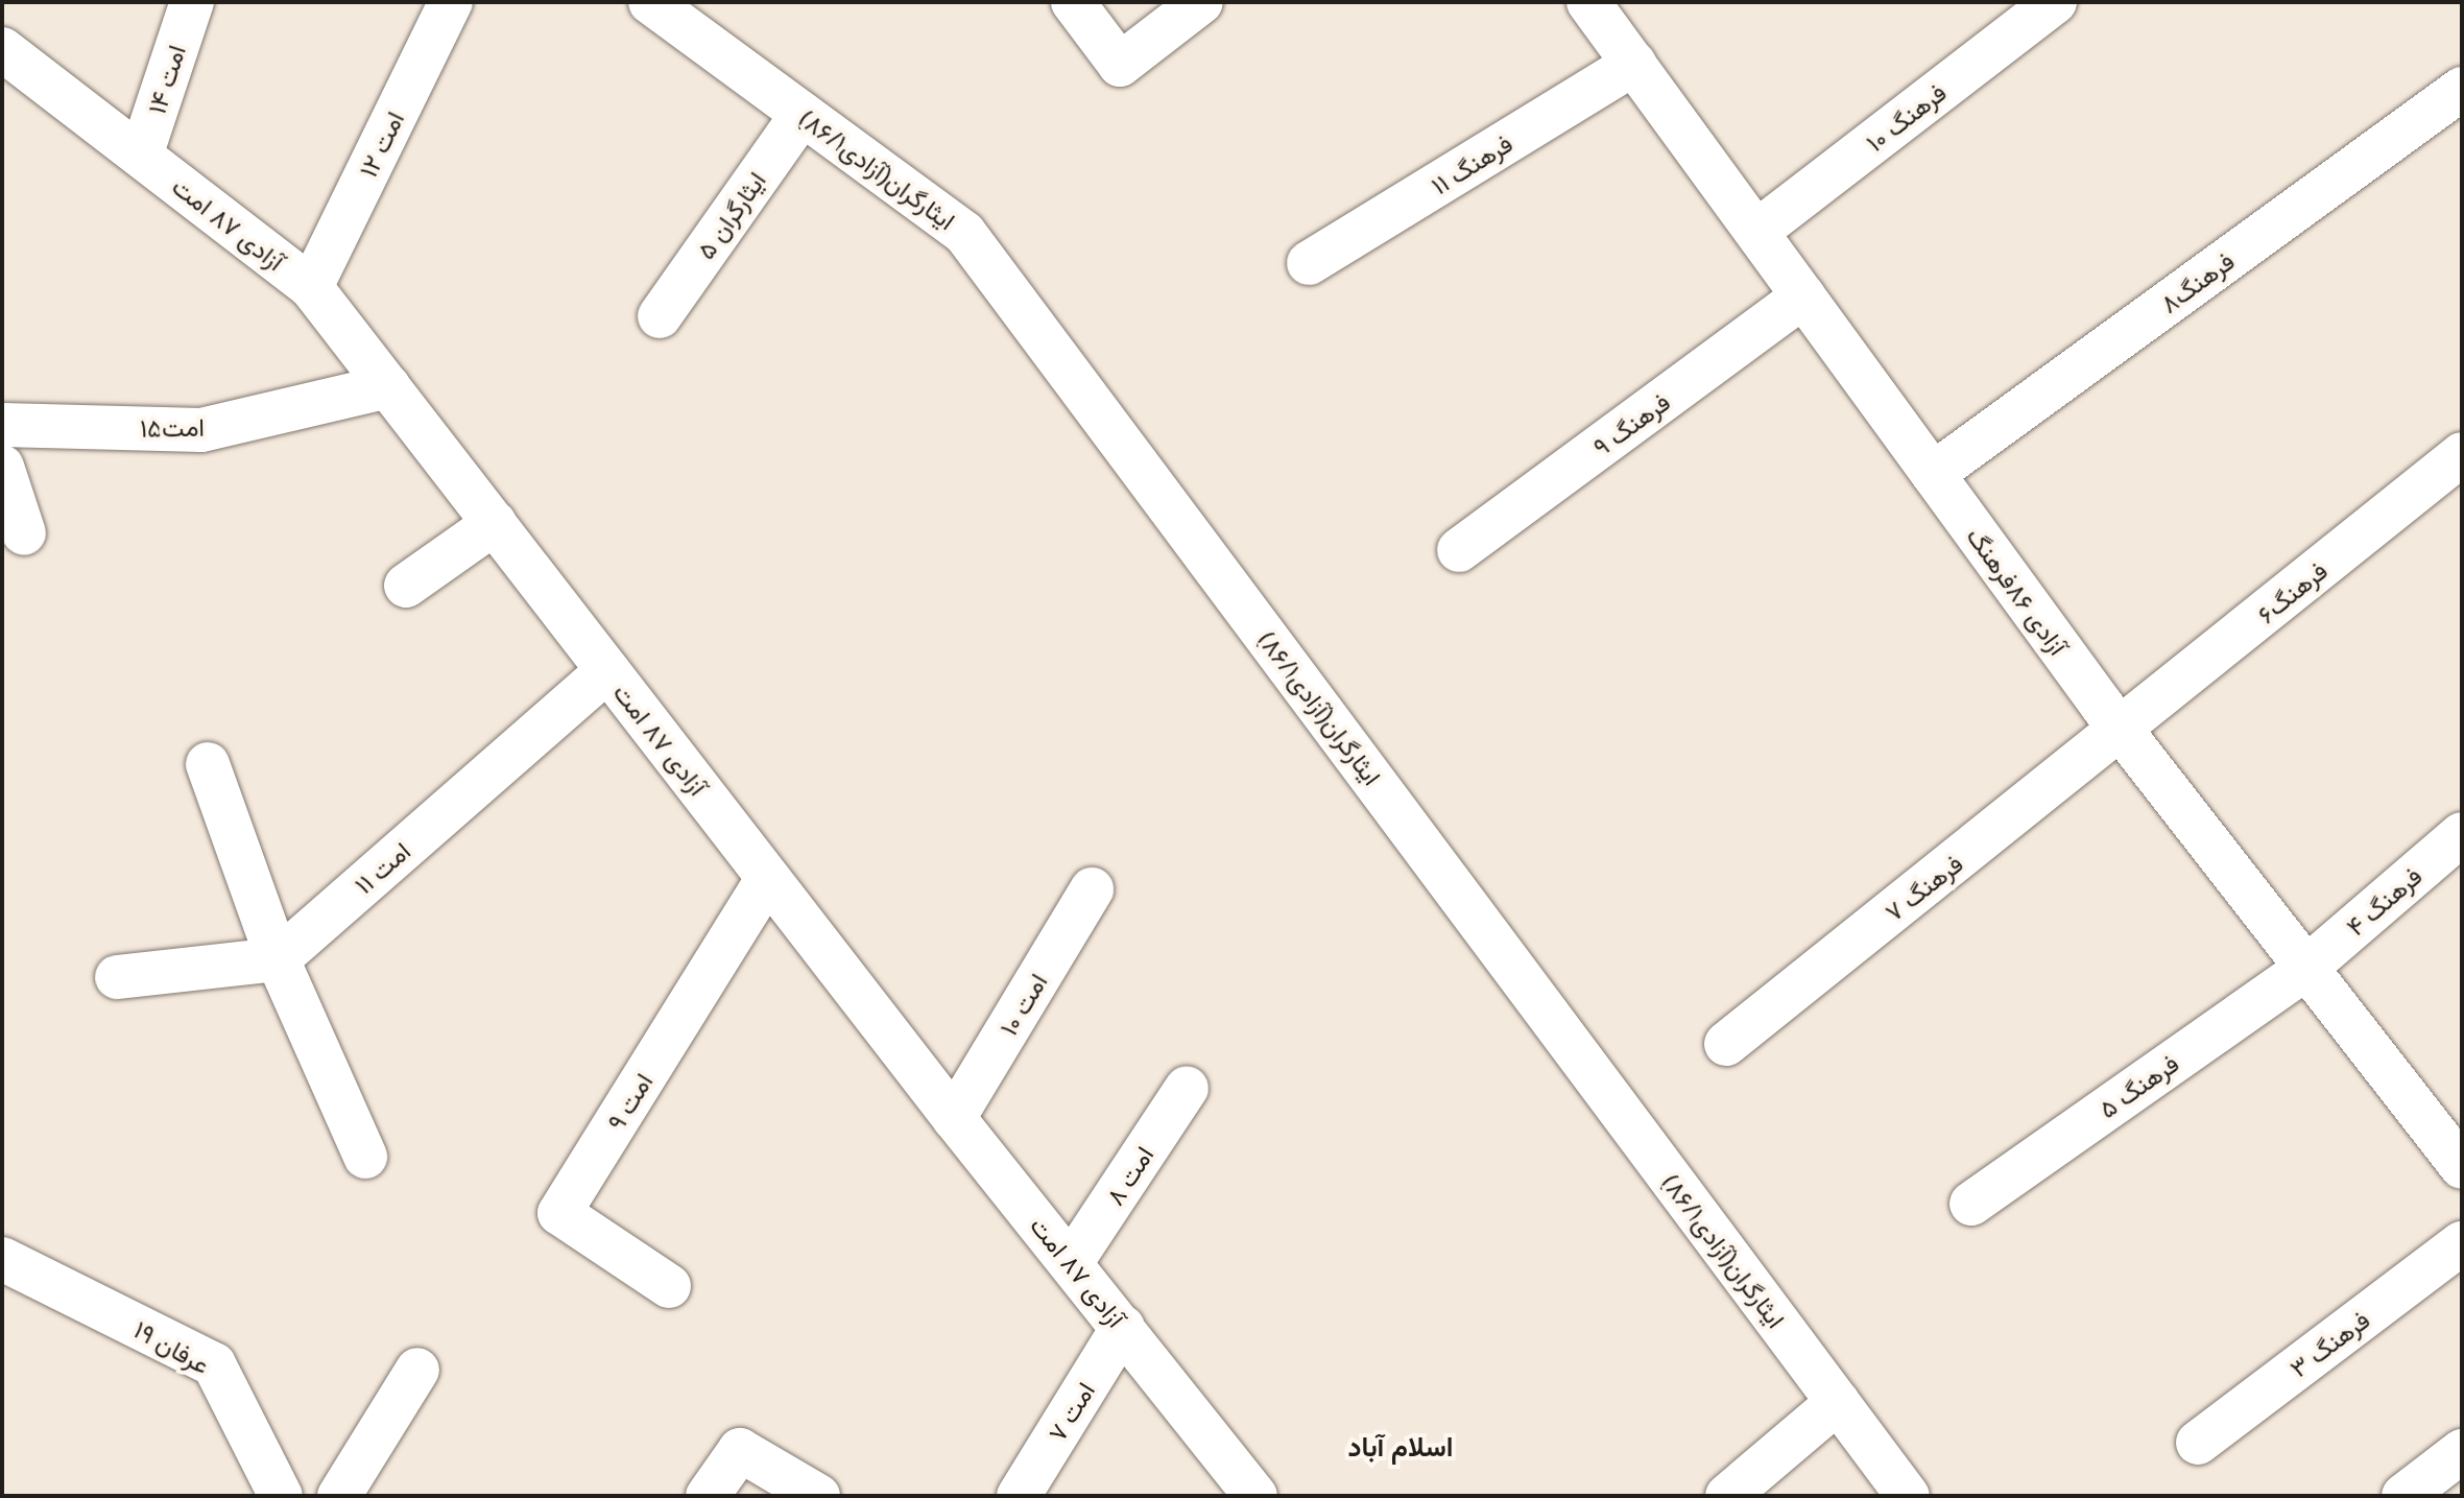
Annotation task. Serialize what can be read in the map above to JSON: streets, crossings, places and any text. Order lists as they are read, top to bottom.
{
  "streets": {
    "street": [
      "امت ۱۴",
      "فرهنگ ۱۰",
      "امت ۱۲",
      "فرهنگ ۱۱",
      "ایثارگران(آزادی۸۶/۱)",
      "ایثارگران ۵",
      "آزادی ۸۷ امت",
      "فرهنگ۸",
      "فرهنگ ۹",
      "امت۱۵",
      "آزادی ۸۶فرهنگ",
      "فرهنگ۶",
      "امت ۱۱",
      "فرهنگ ۷",
      "فرهنگ ۴",
      "امت ۱۰",
      "فرهنگ ۵",
      "امت ۹",
      "امت ۸",
      "فرهنگ ۳",
      "عرفان ۱۹",
      "امت ۷"
    ]
  },
  "crossings": [
    ["امت ۱۴", "آزادی ۸۷ امت"],
    ["فرهنگ ۱۰", "آزادی ۸۶فرهنگ"],
    ["امت ۱۲", "آزادی ۸۷ امت"],
    ["فرهنگ ۱۱", "آزادی ۸۶فرهنگ"],
    ["ایثارگران(آزادی۸۶/۱)", "ایثارگران ۵"],
    ["آزادی ۸۷ امت", "امت۱۵"],
    ["آزادی ۸۷ امت", "امت ۱۱"],
    ["آزادی ۸۷ امت", "امت ۱۰"],
    ["آزادی ۸۷ امت", "امت ۹"],
    ["آزادی ۸۷ امت", "امت ۸"],
    ["آزادی ۸۷ امت", "امت ۷"],
    ["فرهنگ۸", "آزادی ۸۶فرهنگ"],
    ["فرهنگ ۹", "آزادی ۸۶فرهنگ"],
    ["آزادی ۸۶فرهنگ", "فرهنگ۶"],
    ["آزادی ۸۶فرهنگ", "فرهنگ ۷"],
    ["آزادی ۸۶فرهنگ", "فرهنگ ۴"],
    ["آزادی ۸۶فرهنگ", "فرهنگ ۵"],
    ["فرهنگ۶", "فرهنگ ۷"],
    ["فرهنگ ۴", "فرهنگ ۵"]
  ],
  "districts": ["اسلام آباد"]
}
